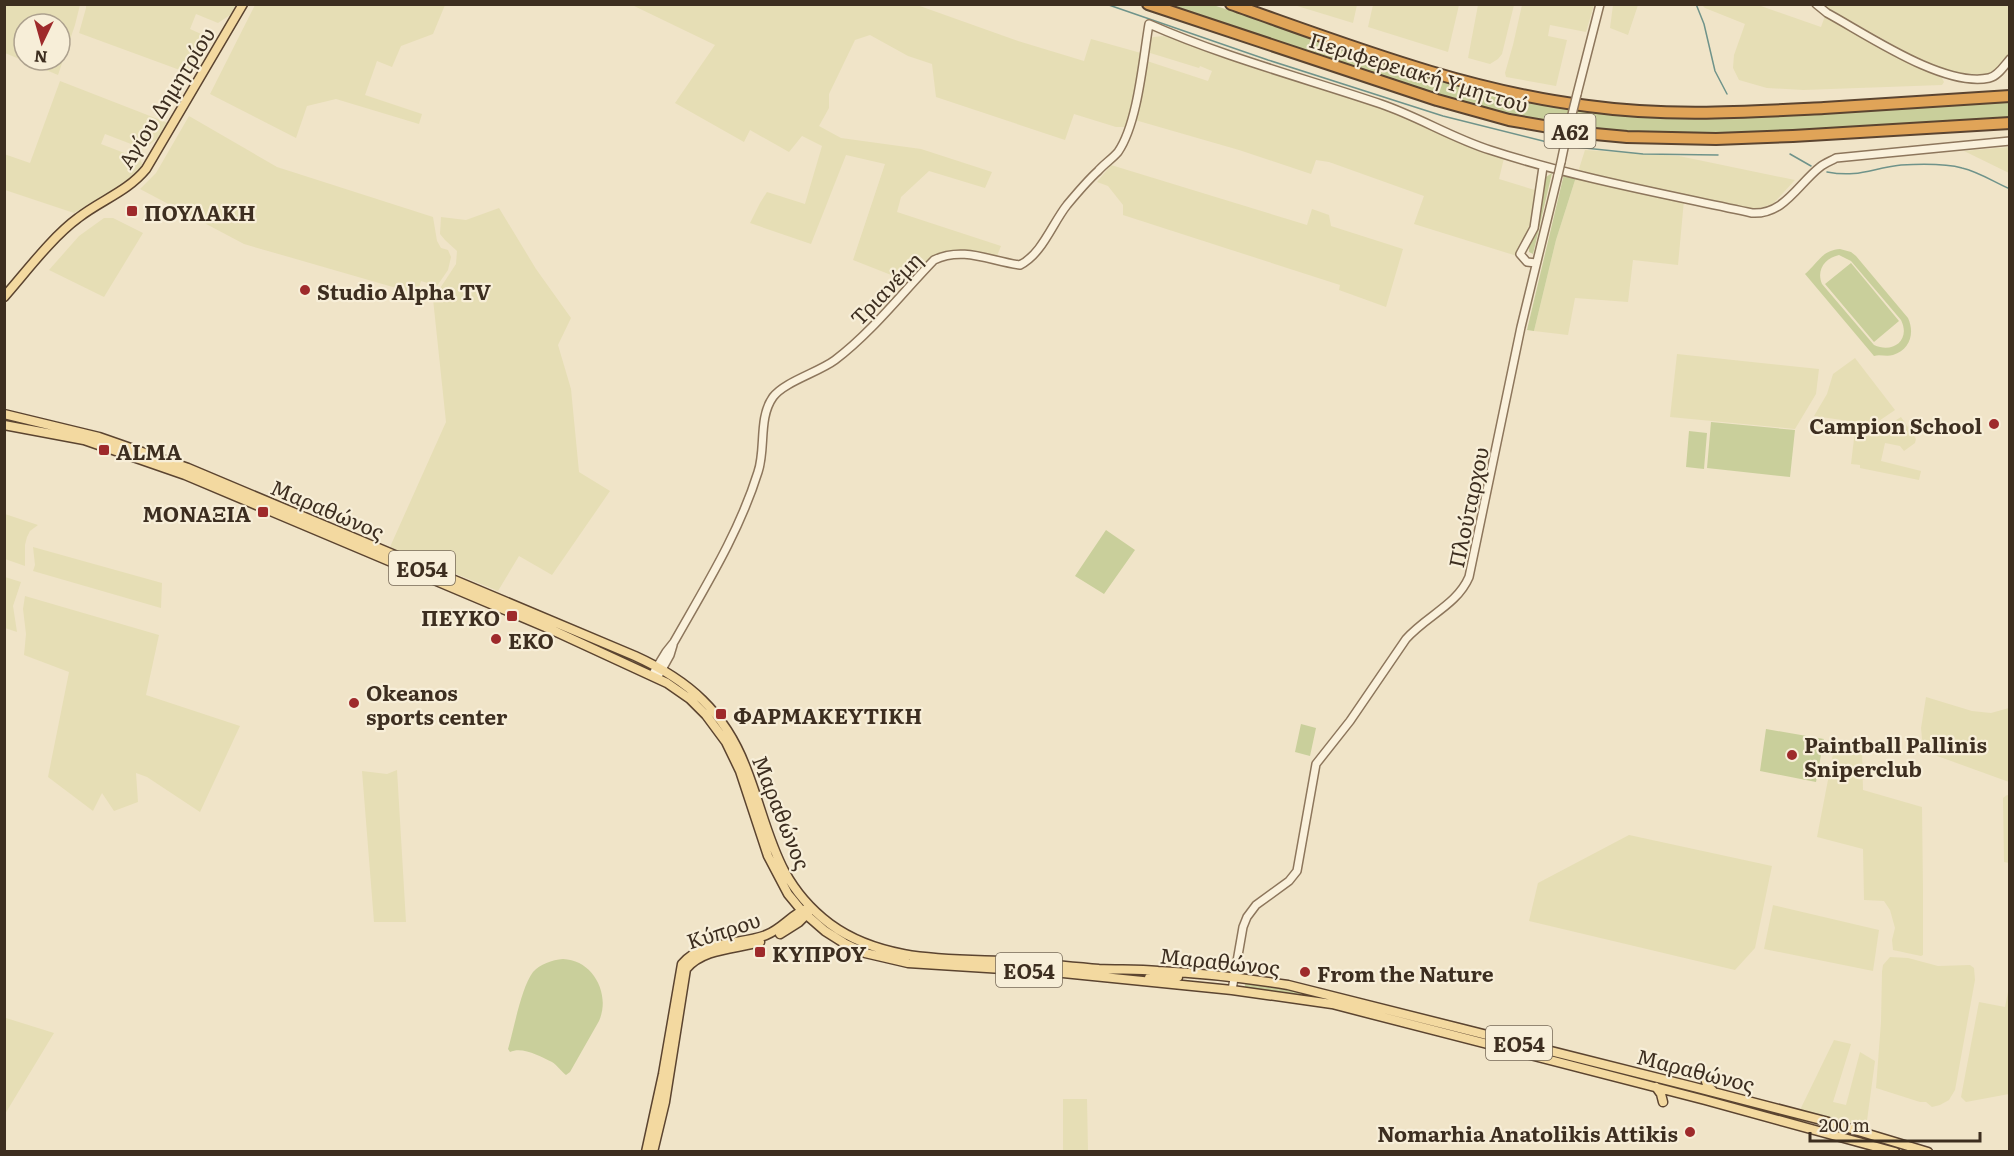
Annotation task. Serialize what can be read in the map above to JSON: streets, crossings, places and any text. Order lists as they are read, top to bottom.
{
  "streets": {
    "highway": ["Περιφερειακή Υμηττού", "Α62"],
    "main road": [
      "Αγίου Δημητρίου",
      "Μαραθώνος",
      "ΕΟ54",
      "Κύπρου"
    ],
    "street": ["Τριανέμη", "Πλούταρχου"]
  },
  "crossings": [
    ["Τριανέμη", "Μαραθώνος"],
    ["Πλούταρχου", "Μαραθώνος"],
    ["Μαραθώνος", "Κύπρου"]
  ],
  "places": {
    "transit": [
      "ΠΟΥΛΑΚΗ",
      "ALMA",
      "ΜΟΝΑΞΙΑ",
      "ΠΕΥΚΟ",
      "ΦΑΡΜΑΚΕΥΤΙΚΗ",
      "ΚΥΠΡΟΥ"
    ],
    "other": [
      "Studio Alpha TV",
      "Campion School",
      "EKO",
      "Okeanos sports center",
      "Paintball Pallinis Sniperclub",
      "From the Nature",
      "Nomarhia Anatolikis Attikis"
    ]
  },
  "scale_bar": "200 m",
  "north": "bottom"
}
